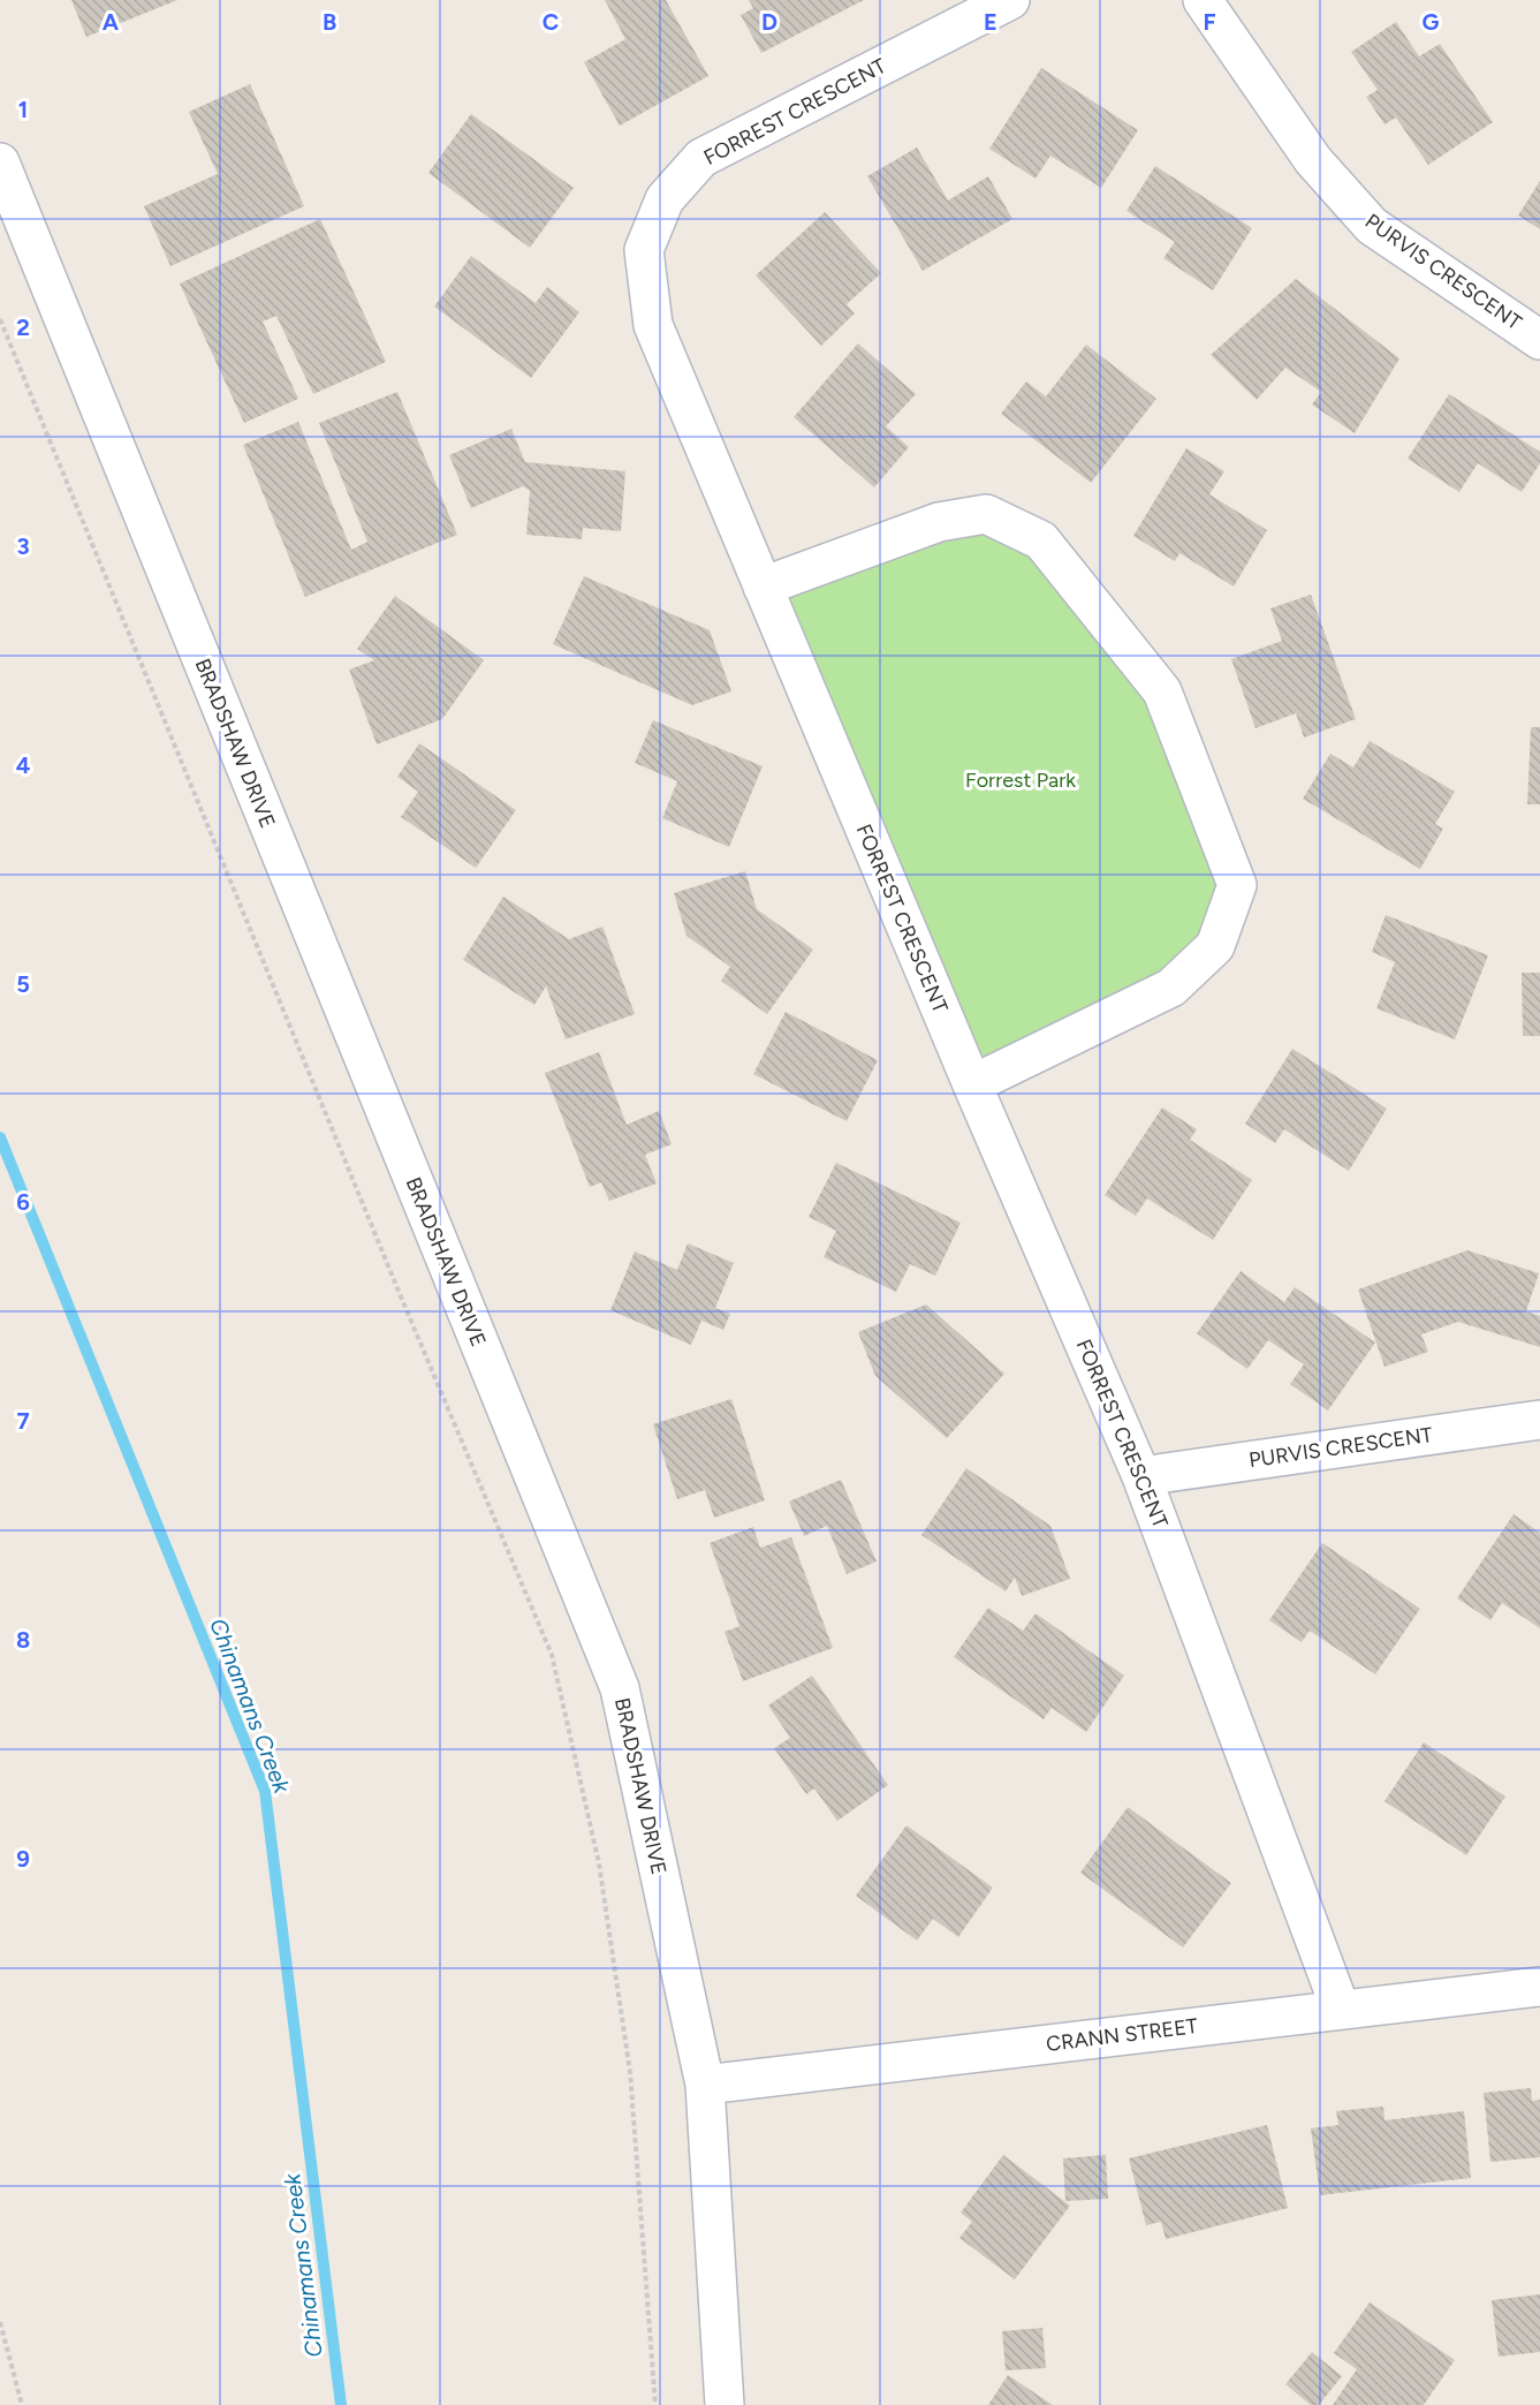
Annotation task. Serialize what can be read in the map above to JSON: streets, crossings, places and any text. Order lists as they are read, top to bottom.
{
  "streets": {
    "street": [
      "FORREST CRESCENT",
      "PURVIS CRESCENT",
      "BRADSHAW DRIVE",
      "CRANN STREET"
    ]
  },
  "crossings": [
    ["FORREST CRESCENT", "PURVIS CRESCENT"],
    ["FORREST CRESCENT", "CRANN STREET"],
    ["BRADSHAW DRIVE", "CRANN STREET"]
  ],
  "water": ["Chinamans Creek"],
  "parks": ["Forrest Park"],
  "grid": {
    "columns": [
      "A",
      "B",
      "C",
      "D",
      "E",
      "F",
      "G"
    ],
    "rows": [
      "1",
      "2",
      "3",
      "4",
      "5",
      "6",
      "7",
      "8",
      "9"
    ]
  }
}
